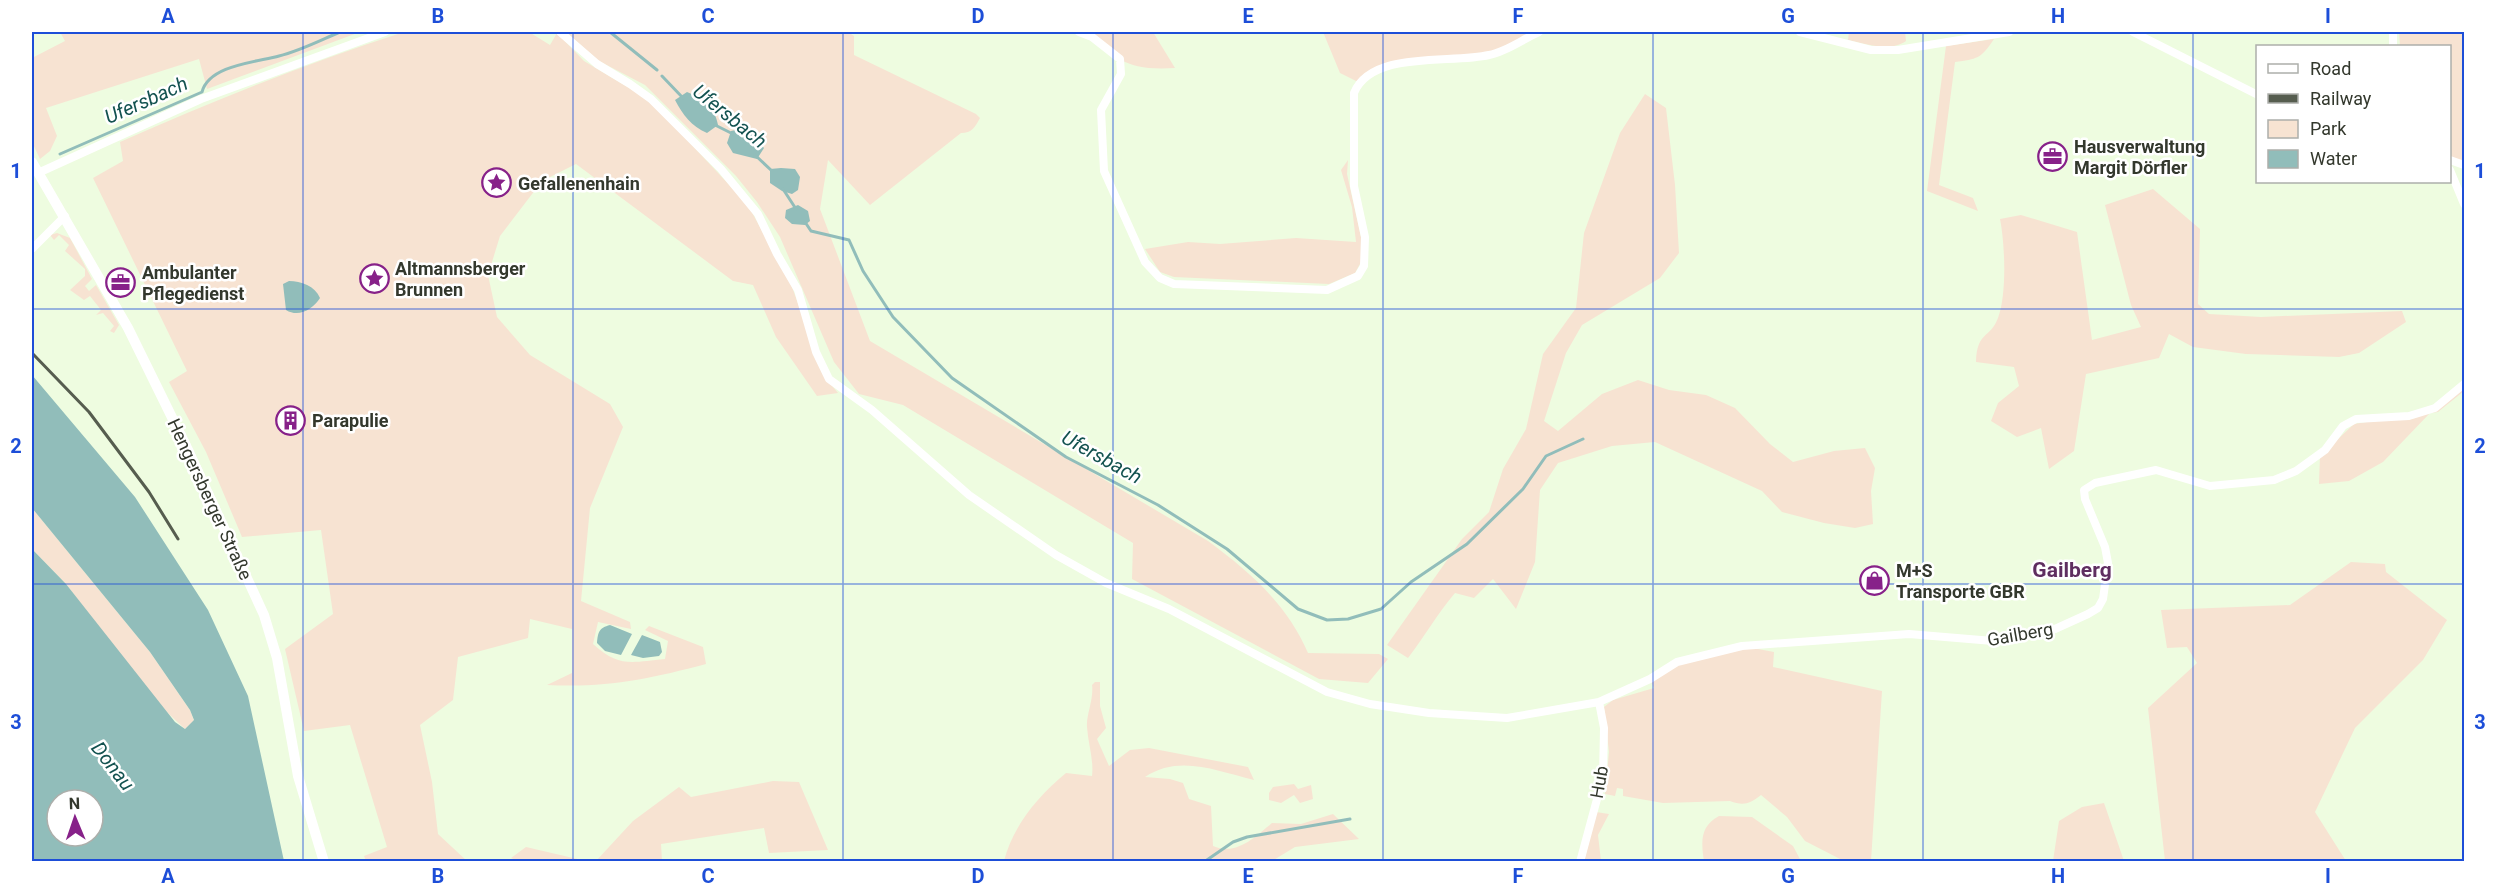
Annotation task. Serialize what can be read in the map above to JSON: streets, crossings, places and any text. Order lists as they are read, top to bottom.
{
  "streets": {
    "main road": ["Hengersberger Straße"],
    "street": ["Gailberg", "Hub"]
  },
  "crossings": [
    ["Gailberg", "Hub"]
  ],
  "districts": ["Gailberg"],
  "water": ["Ufersbach", "Donau"],
  "places": {
    "office": ["Hausverwaltung Margit Dörfler", "Ambulanter Pflegedienst"],
    "place": ["Gefallenenhain", "Altmannsberger Brunnen"],
    "building": ["Parapulie"],
    "shop": ["M+S Transporte GBR"]
  },
  "legend": [
    "Road",
    "Railway",
    "Park",
    "Water"
  ],
  "north": "top",
  "grid": {
    "columns": [
      "A",
      "B",
      "C",
      "D",
      "E",
      "F",
      "G",
      "H",
      "I"
    ],
    "rows": ["1", "2", "3"]
  }
}
